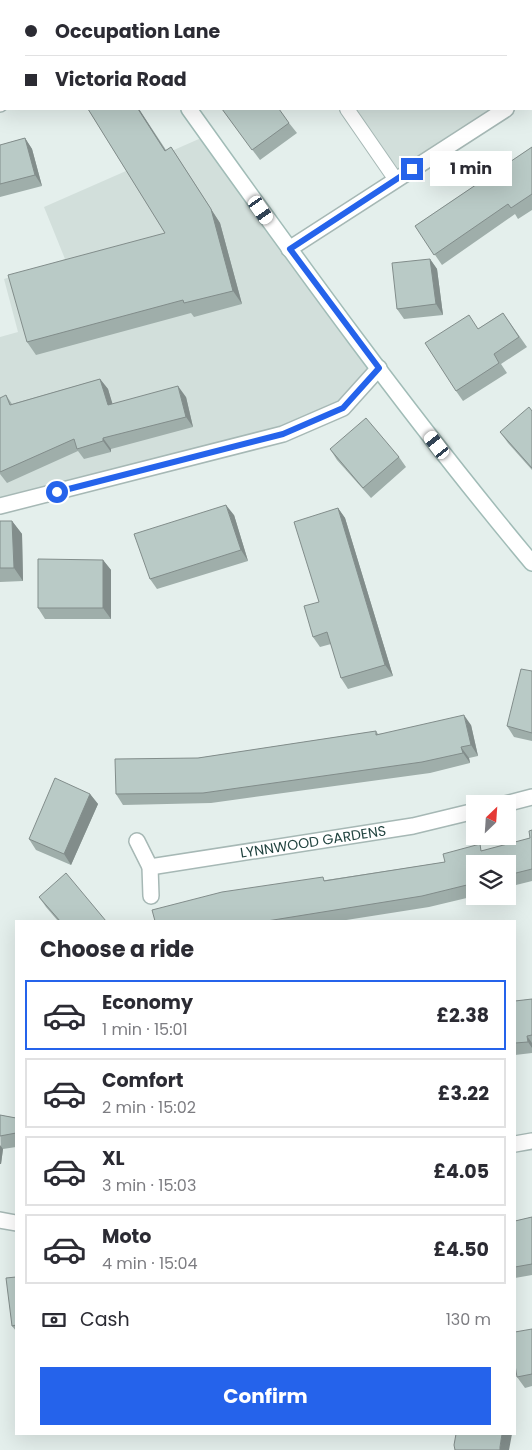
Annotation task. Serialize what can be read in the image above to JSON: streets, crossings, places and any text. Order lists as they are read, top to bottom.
{
  "streets": {
    "street": ["LYNNWOOD GARDENS"]
  },
  "north": "top right",
  "page": {
    "banner": ["Occupation Lane", "Victoria Road"],
    "bubble": "1 min",
    "heading": "Choose a ride",
    "list": [
      {
        "name": "Economy",
        "note": "1 min · 15:01",
        "value": "£2.38"
      },
      {
        "name": "Comfort",
        "note": "2 min · 15:02",
        "value": "£3.22"
      },
      {
        "name": "XL",
        "note": "3 min · 15:03",
        "value": "£4.05"
      },
      {
        "name": "Moto",
        "note": "4 min · 15:04",
        "value": "£4.50"
      }
    ],
    "pay": ["Cash", "130 m"],
    "buttons": "Confirm"
  }
}
